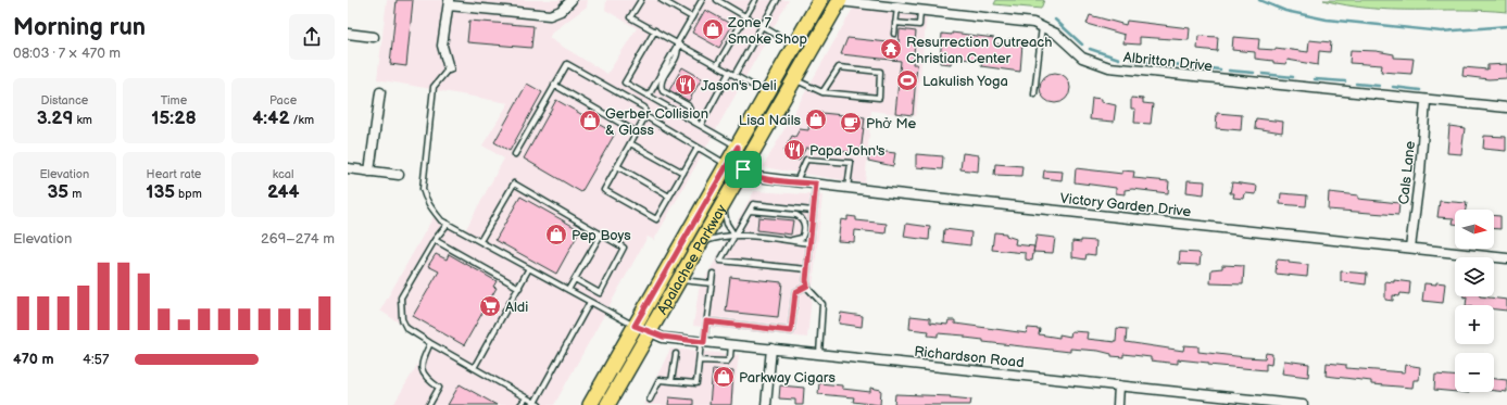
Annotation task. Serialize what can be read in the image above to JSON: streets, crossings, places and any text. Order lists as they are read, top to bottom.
{
  "streets": {
    "main road": ["Apalachee Parkway"],
    "street": [
      "Albritton Drive",
      "Cals Lane",
      "Victory Garden Drive",
      "Richardson Road"
    ]
  },
  "crossings": [
    ["Albritton Drive", "Cals Lane"],
    ["Albritton Drive", "Apalachee Parkway"],
    ["Cals Lane", "Victory Garden Drive"],
    ["Victory Garden Drive", "Apalachee Parkway"],
    ["Apalachee Parkway", "Richardson Road"]
  ],
  "places": {
    "shop": [
      "Zone 7 Smoke Shop",
      "Lisa Nails",
      "Gerber Collision & Glass",
      "Pep Boys",
      "Parkway Cigars"
    ],
    "temple": ["Resurrection Outreach Christian Center"],
    "sports": ["Lakulish Yoga"],
    "restaurant": ["Jason's Deli", "Papa John's"],
    "cafe": ["Phở Me"],
    "supermarket": ["Aldi"]
  },
  "north": "right",
  "page": {
    "heading": ["Morning run", "08:03 · 7 × 470 m"],
    "stats": [
      ["Distance", "3.29 km"],
      ["Time", "15:28"],
      ["Pace", "4:42 /km"],
      ["Elevation", "35 m"],
      ["Heart rate", "135 bpm"],
      ["kcal", "244"]
    ],
    "map_buttons": ["+", "−"],
    "chart": ["Elevation", "269–274 m"],
    "list": [
      {
        "name": "470 m",
        "note": "4:57"
      }
    ]
  }
}
